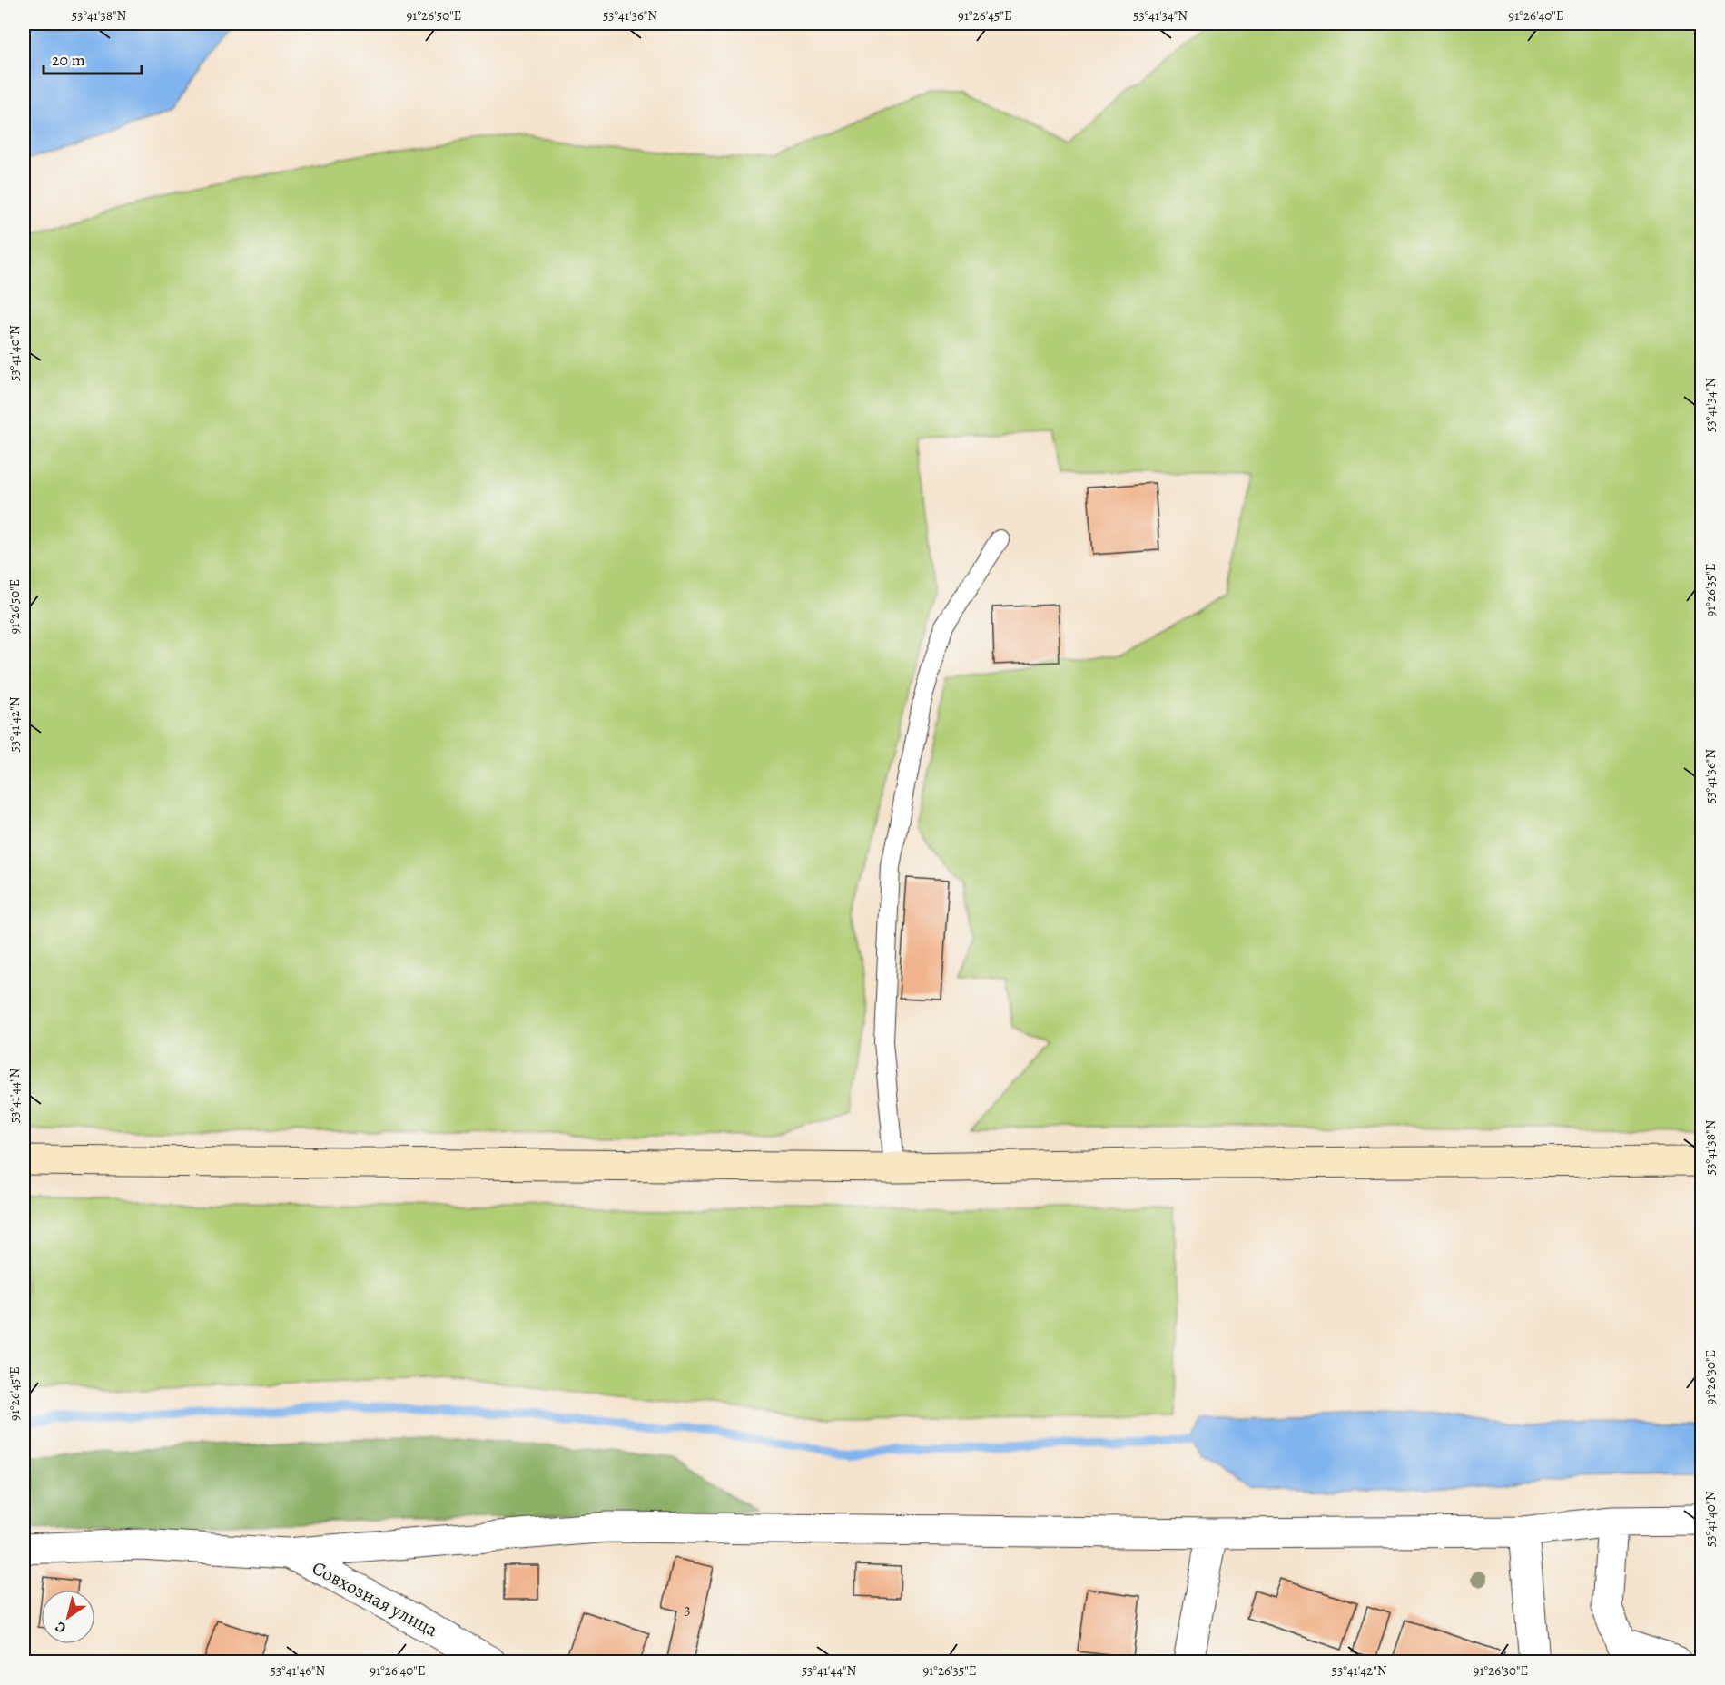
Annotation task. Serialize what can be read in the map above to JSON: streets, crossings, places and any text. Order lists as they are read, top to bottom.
{
  "streets": {
    "street": ["Совхозная улица"]
  },
  "house_numbers": ["3"],
  "scale_bar": "20 m",
  "north": "bottom left",
  "coordinates": [
    "53°41'38\"N",
    "91°26'50\"E",
    "53°41'36\"N",
    "91°26'45\"E",
    "53°41'34\"N",
    "91°26'40\"E",
    "53°41'40\"N",
    "91°26'35\"E",
    "53°41'42\"N",
    "53°41'44\"N",
    "91°26'30\"E",
    "53°41'46\"N"
  ]
}
